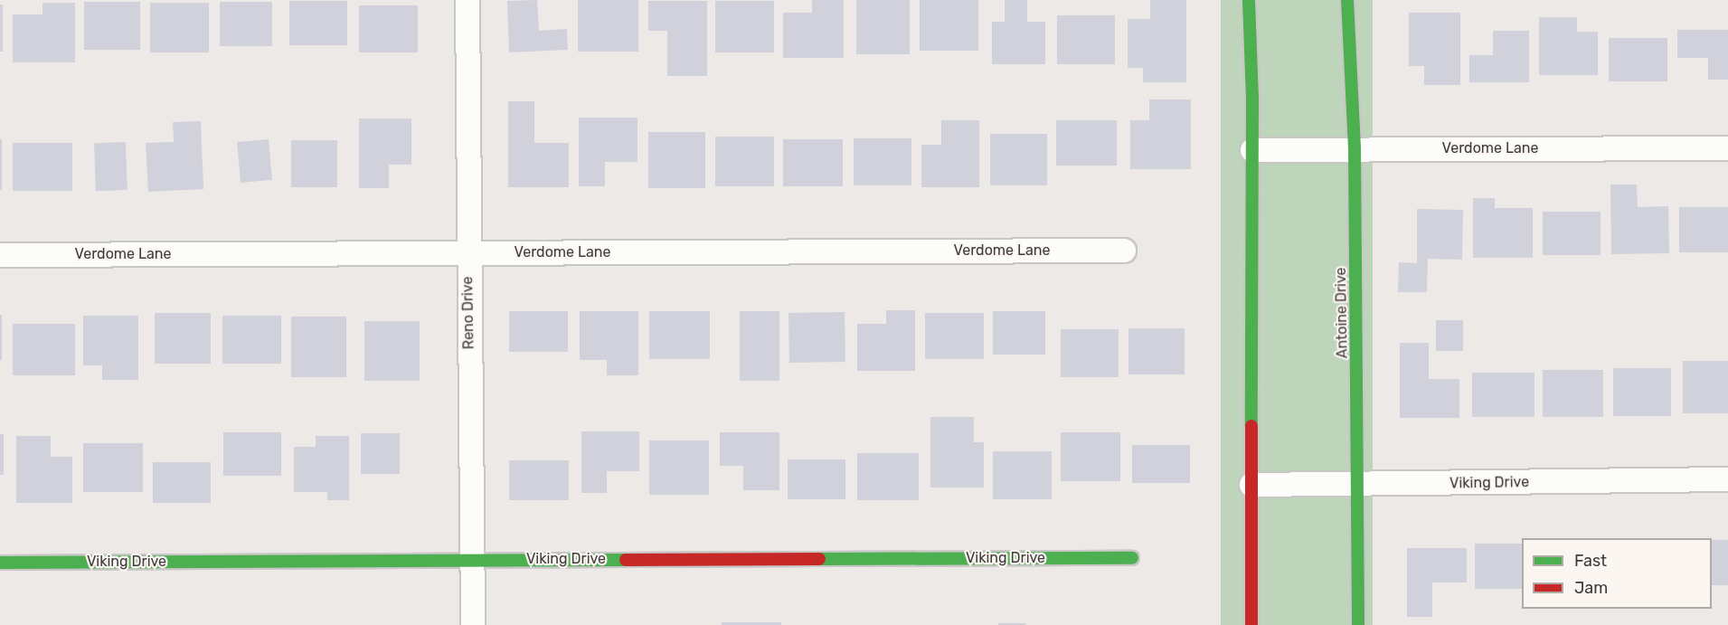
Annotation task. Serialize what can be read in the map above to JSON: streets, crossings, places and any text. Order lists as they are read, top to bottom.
{
  "streets": {
    "main road": ["Antoine Drive", "Viking Drive"],
    "street": ["Verdome Lane", "Reno Drive"]
  },
  "crossings": [
    ["Verdome Lane", "Reno Drive"],
    ["Verdome Lane", "Antoine Drive"],
    ["Reno Drive", "Viking Drive"],
    ["Antoine Drive", "Viking Drive"]
  ],
  "legend": ["Fast", "Jam"]
}
